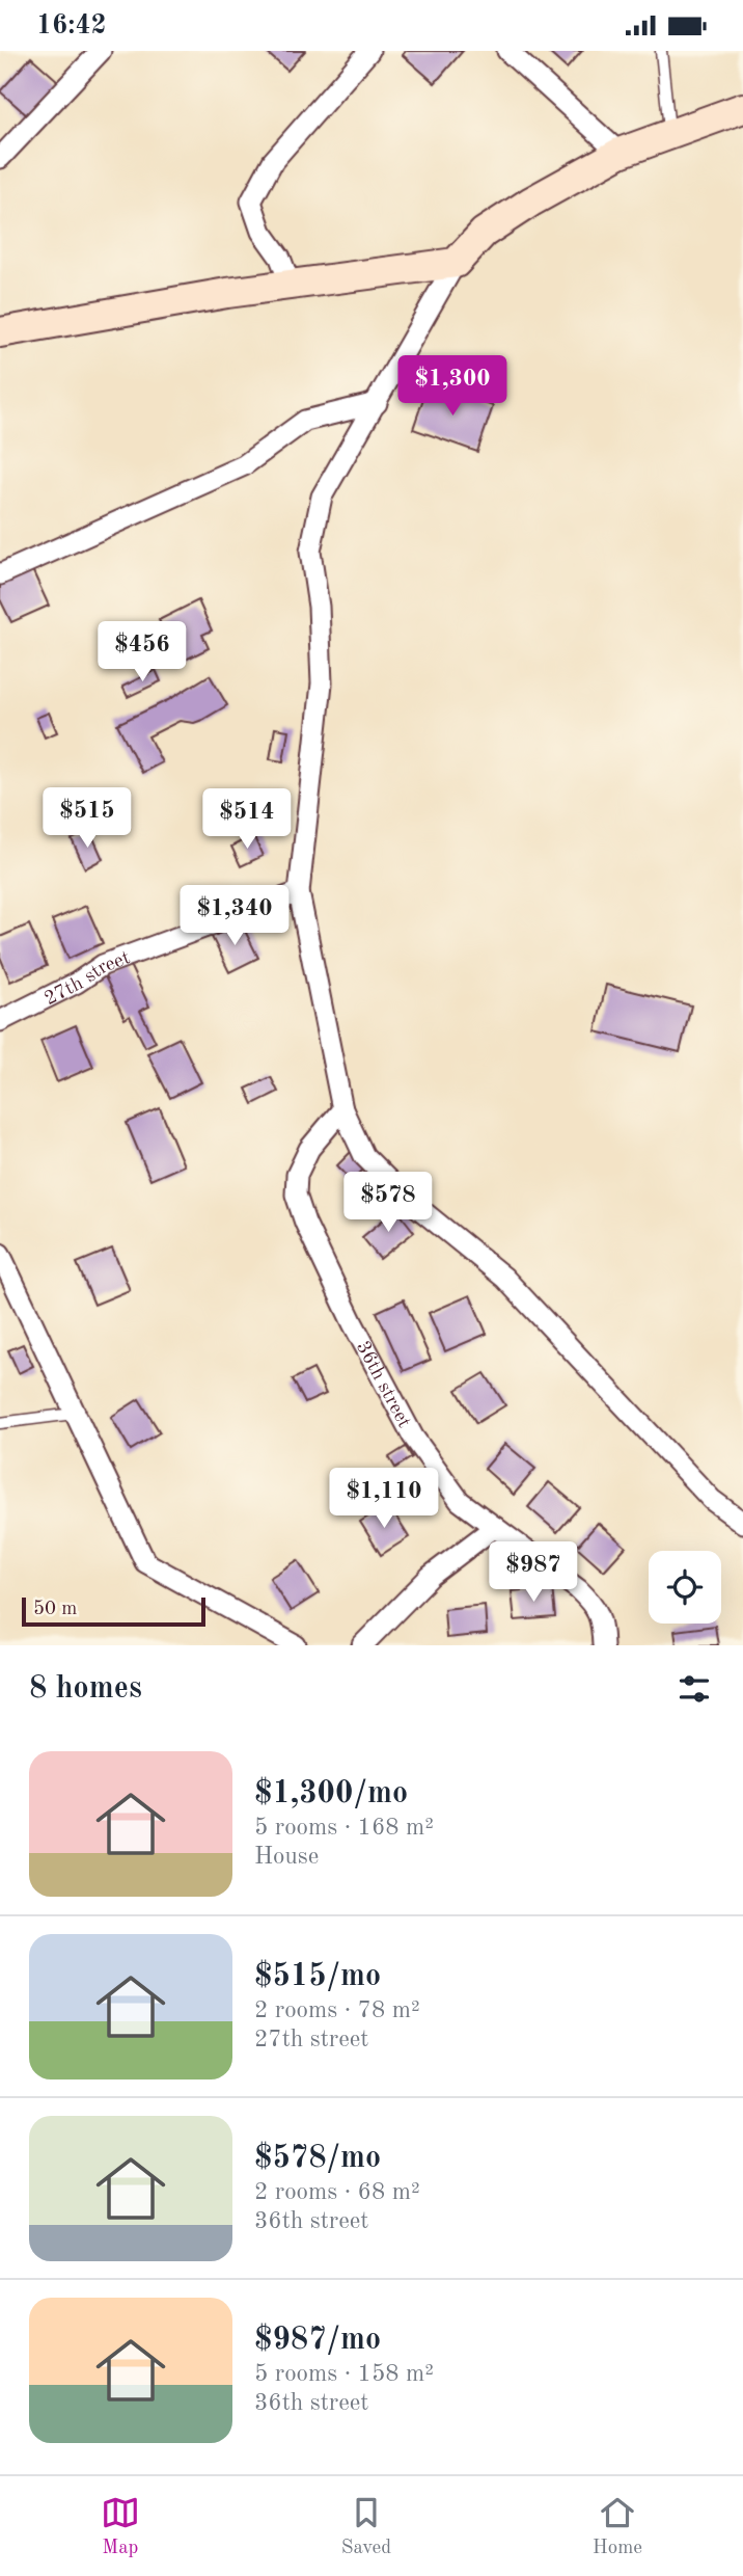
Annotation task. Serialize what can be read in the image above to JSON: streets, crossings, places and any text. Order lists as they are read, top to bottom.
{
  "streets": {
    "street": ["27th street", "36th street"]
  },
  "scale_bar": "50 m",
  "page": {
    "status": "16:42",
    "price": [
      "$1,300",
      "$456",
      "$515",
      "$514",
      "$1,340",
      "$578",
      "$1,110",
      "$987"
    ],
    "scale": "50 m",
    "heading": "8 homes",
    "list": [
      {
        "name": "$1,300/mo",
        "note": "5 rooms · 168 m² · House"
      },
      {
        "name": "$515/mo",
        "note": "2 rooms · 78 m² · 27th street"
      },
      {
        "name": "$578/mo",
        "note": "2 rooms · 68 m² · 36th street"
      },
      {
        "name": "$987/mo",
        "note": "5 rooms · 158 m² · 36th street"
      }
    ],
    "tabs": ["Map", "Saved", "Home"]
  }
}
